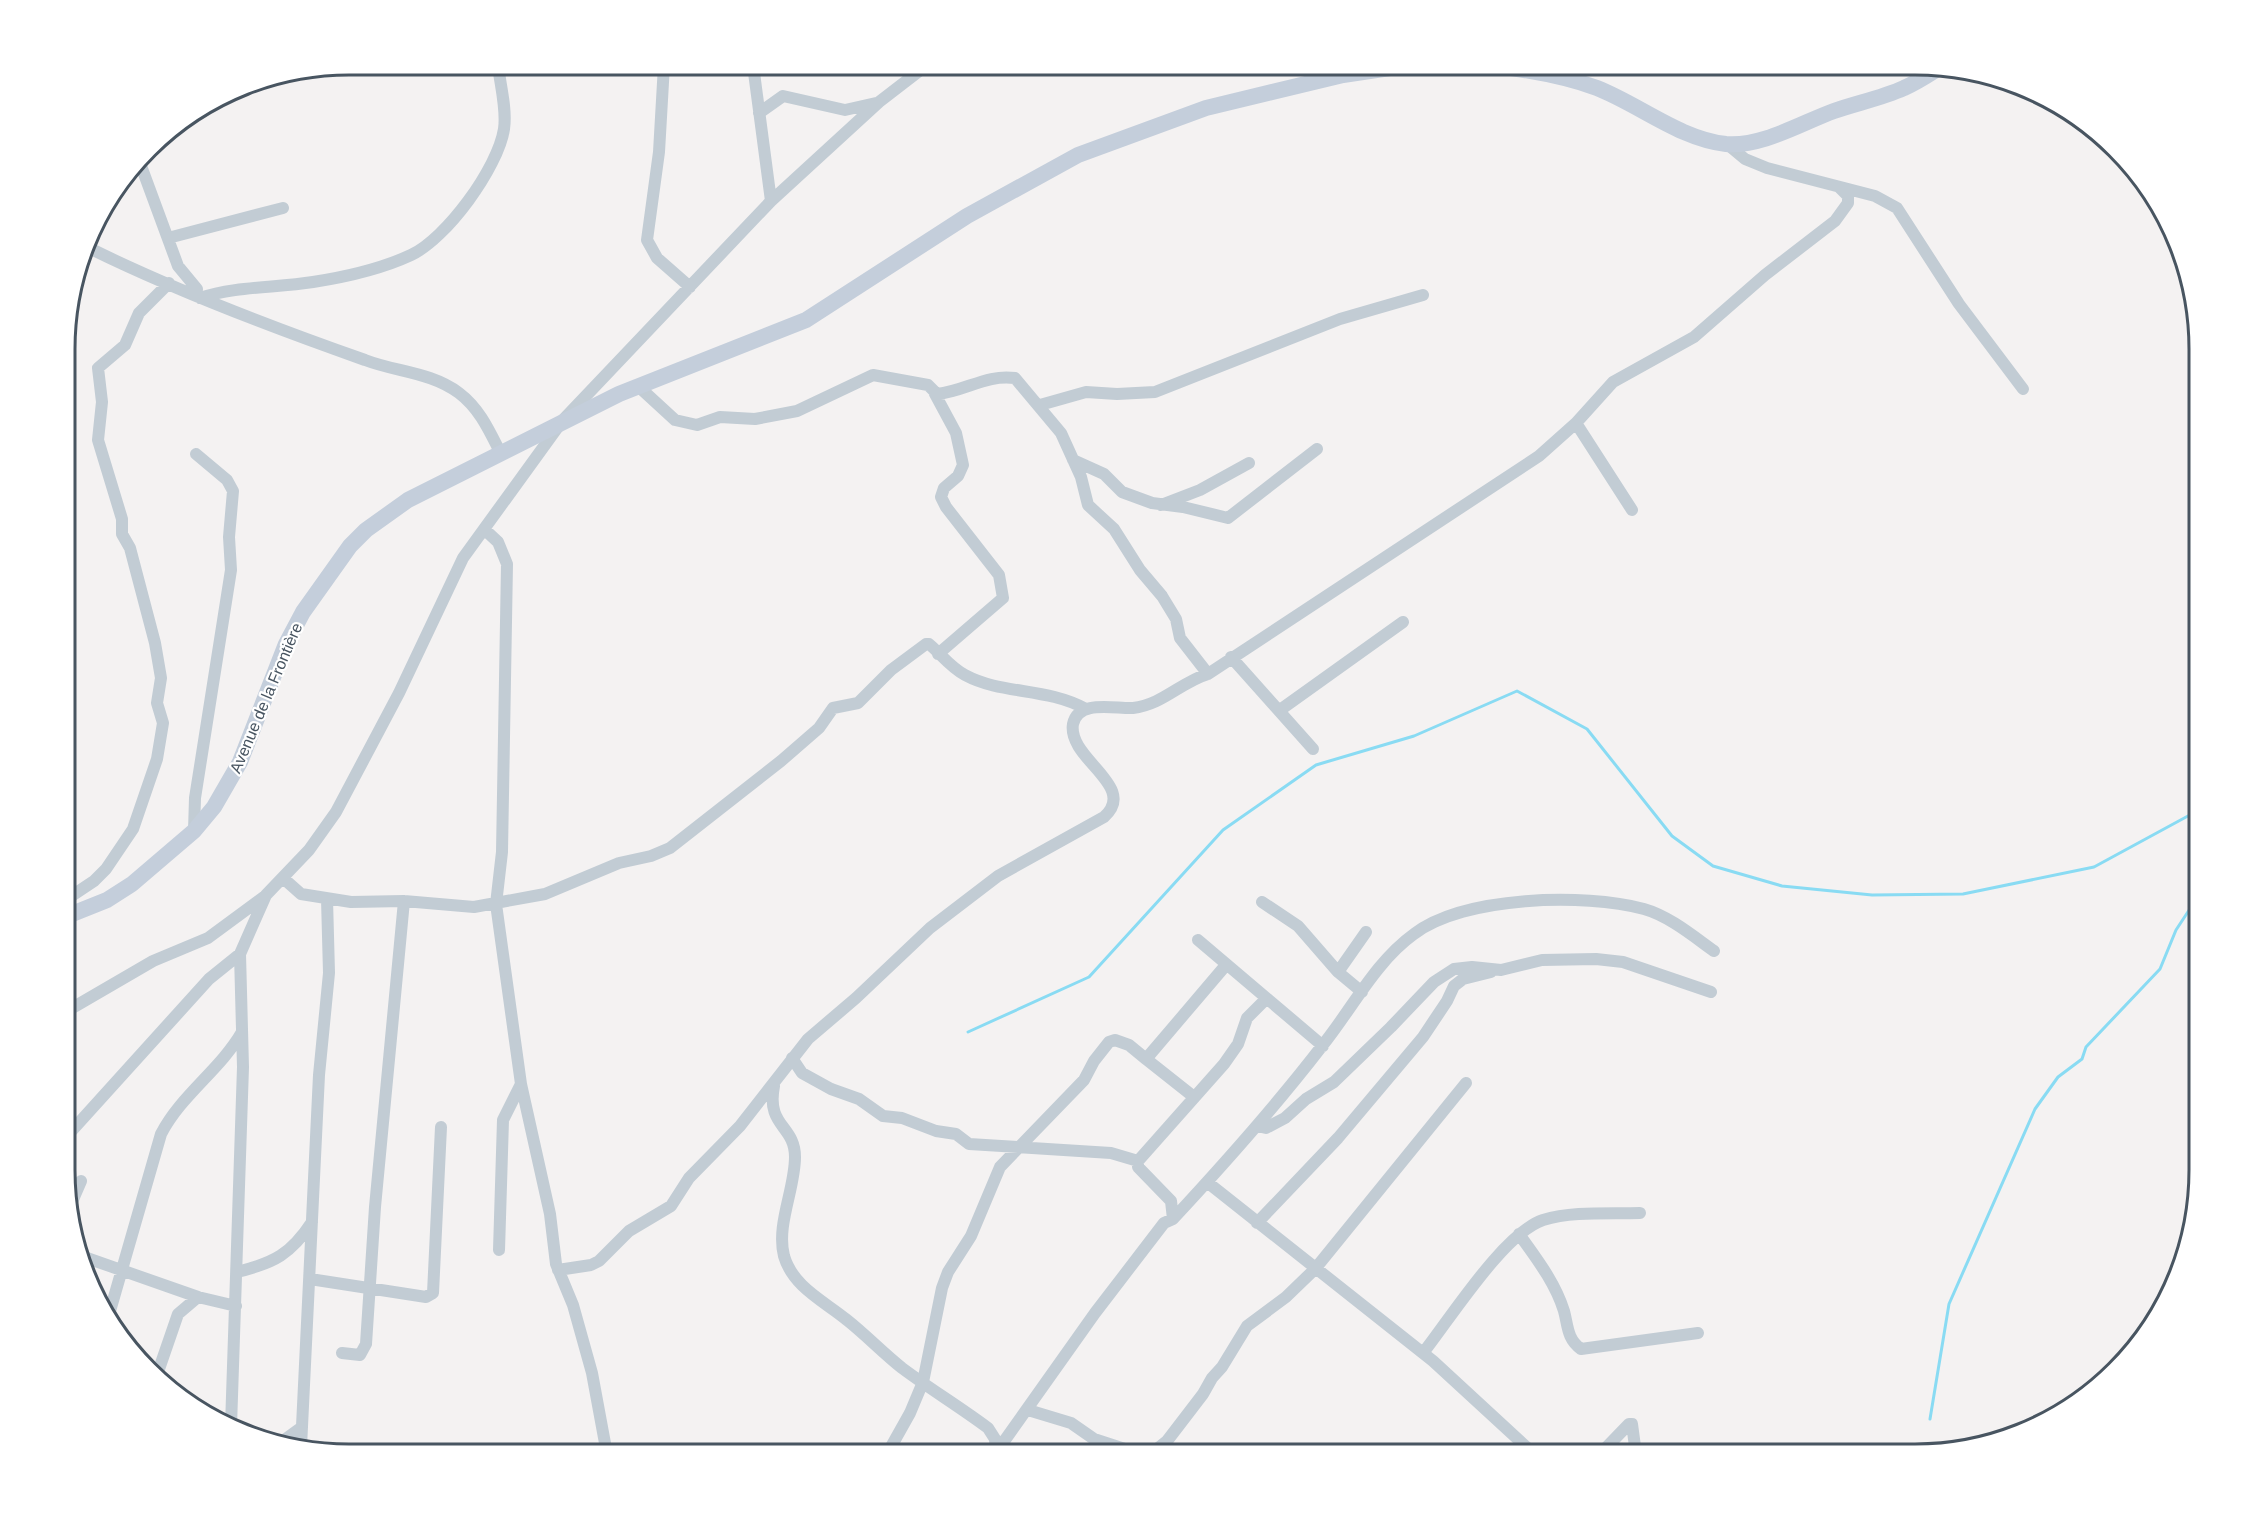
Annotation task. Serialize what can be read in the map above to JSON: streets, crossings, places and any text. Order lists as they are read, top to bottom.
{
  "streets": {
    "street": ["Avenue de la Frontière"]
  }
}
